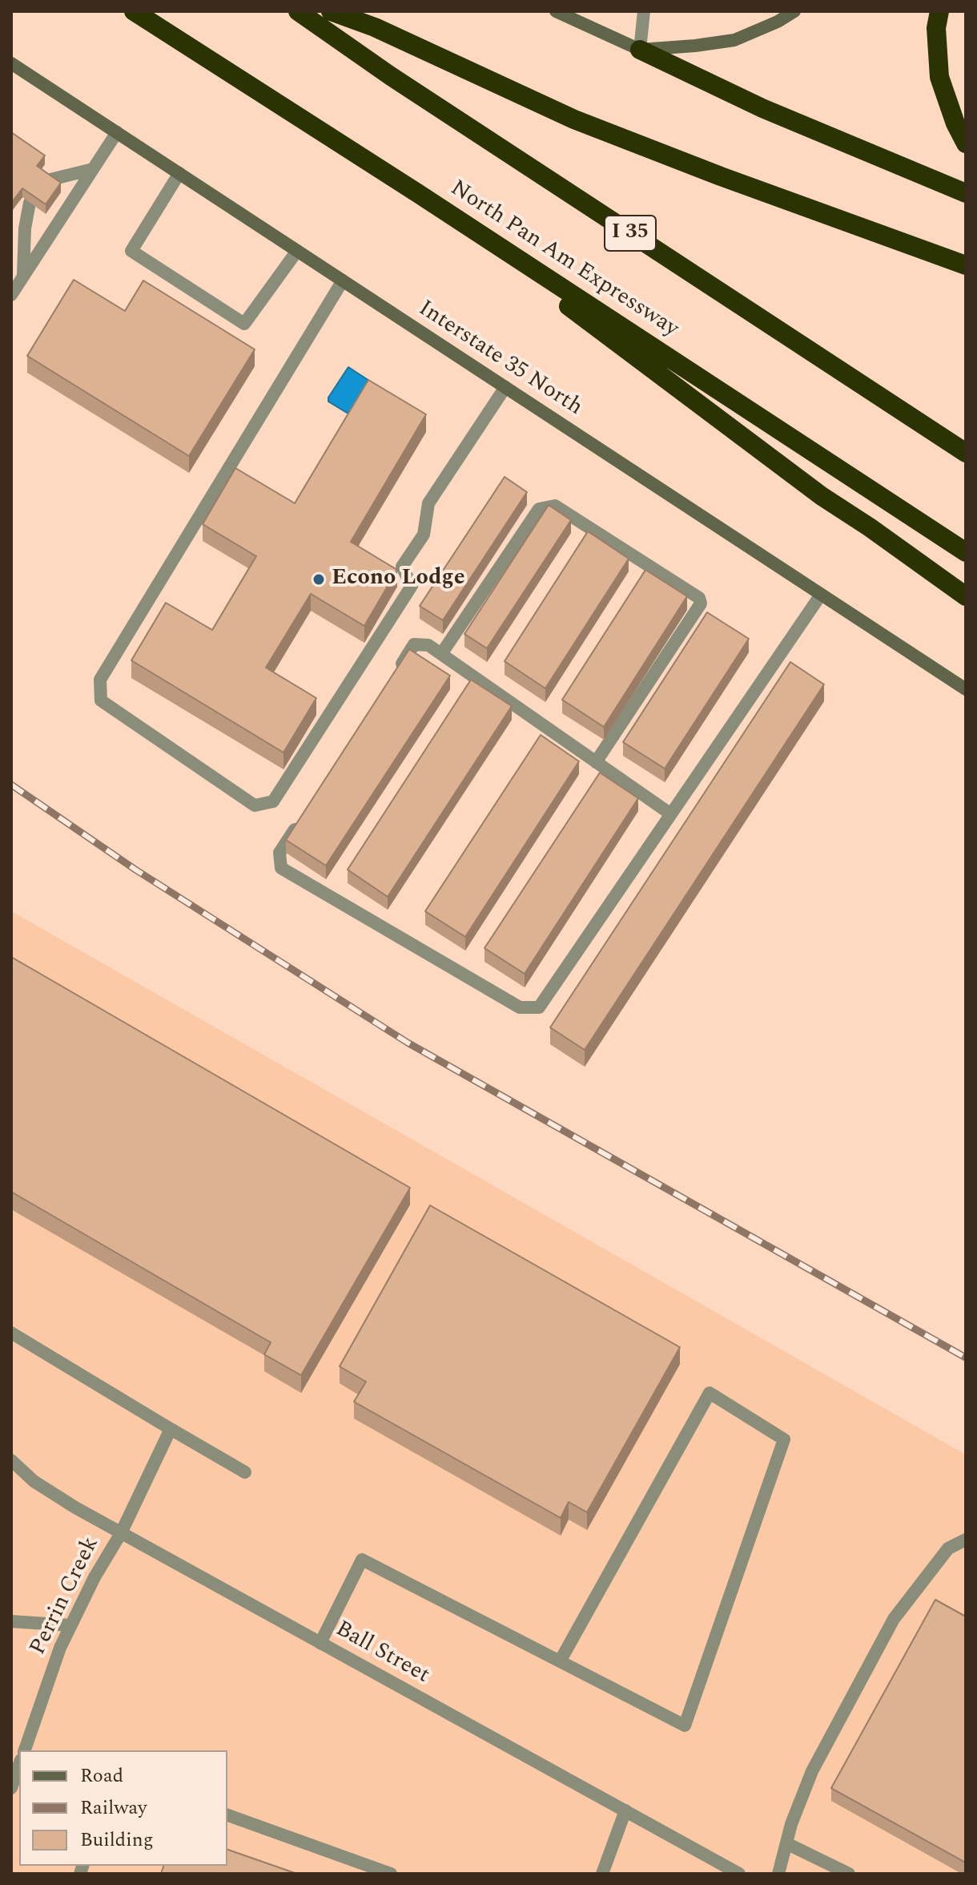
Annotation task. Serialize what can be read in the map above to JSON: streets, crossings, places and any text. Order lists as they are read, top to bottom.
{
  "streets": {
    "highway": ["I 35", "North Pan Am Expressway"],
    "main road": ["Interstate 35 North"],
    "street": ["Perrin Creek", "Ball Street"]
  },
  "crossings": [
    ["Perrin Creek", "Ball Street"]
  ],
  "places": ["Econo Lodge"],
  "legend": ["Road", "Railway", "Building"]
}
